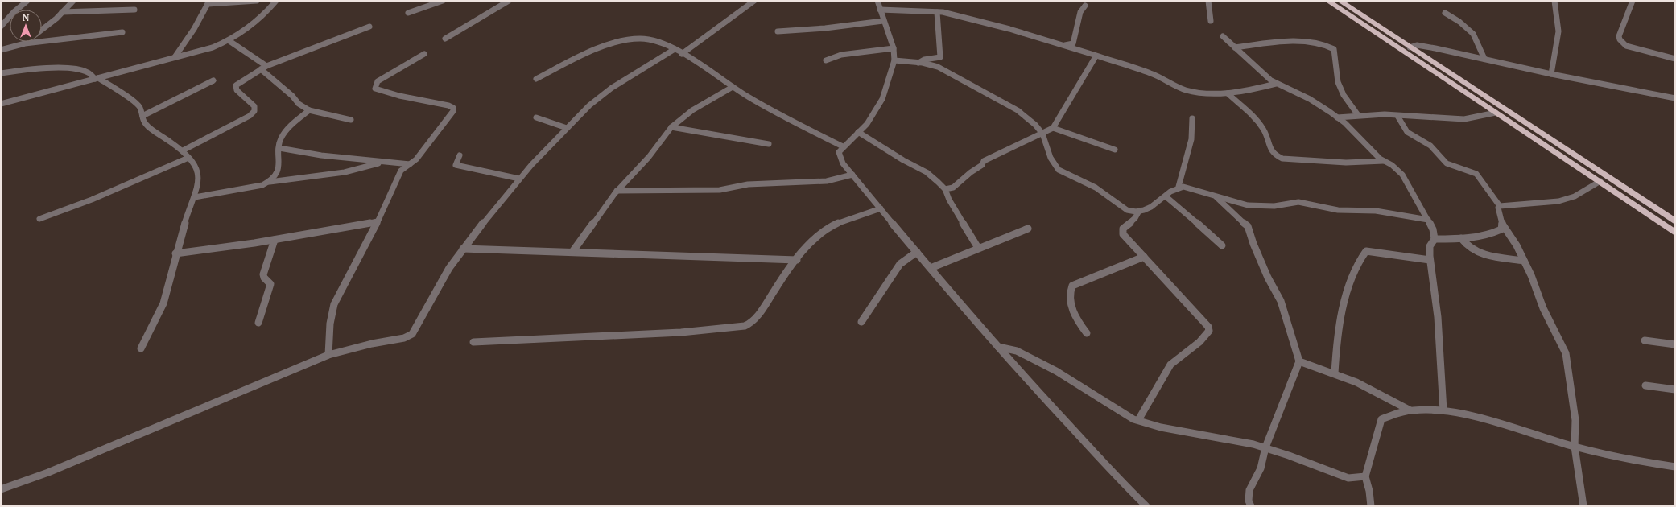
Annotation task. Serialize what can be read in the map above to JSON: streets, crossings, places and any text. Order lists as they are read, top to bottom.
{
  "north": "top"
}
